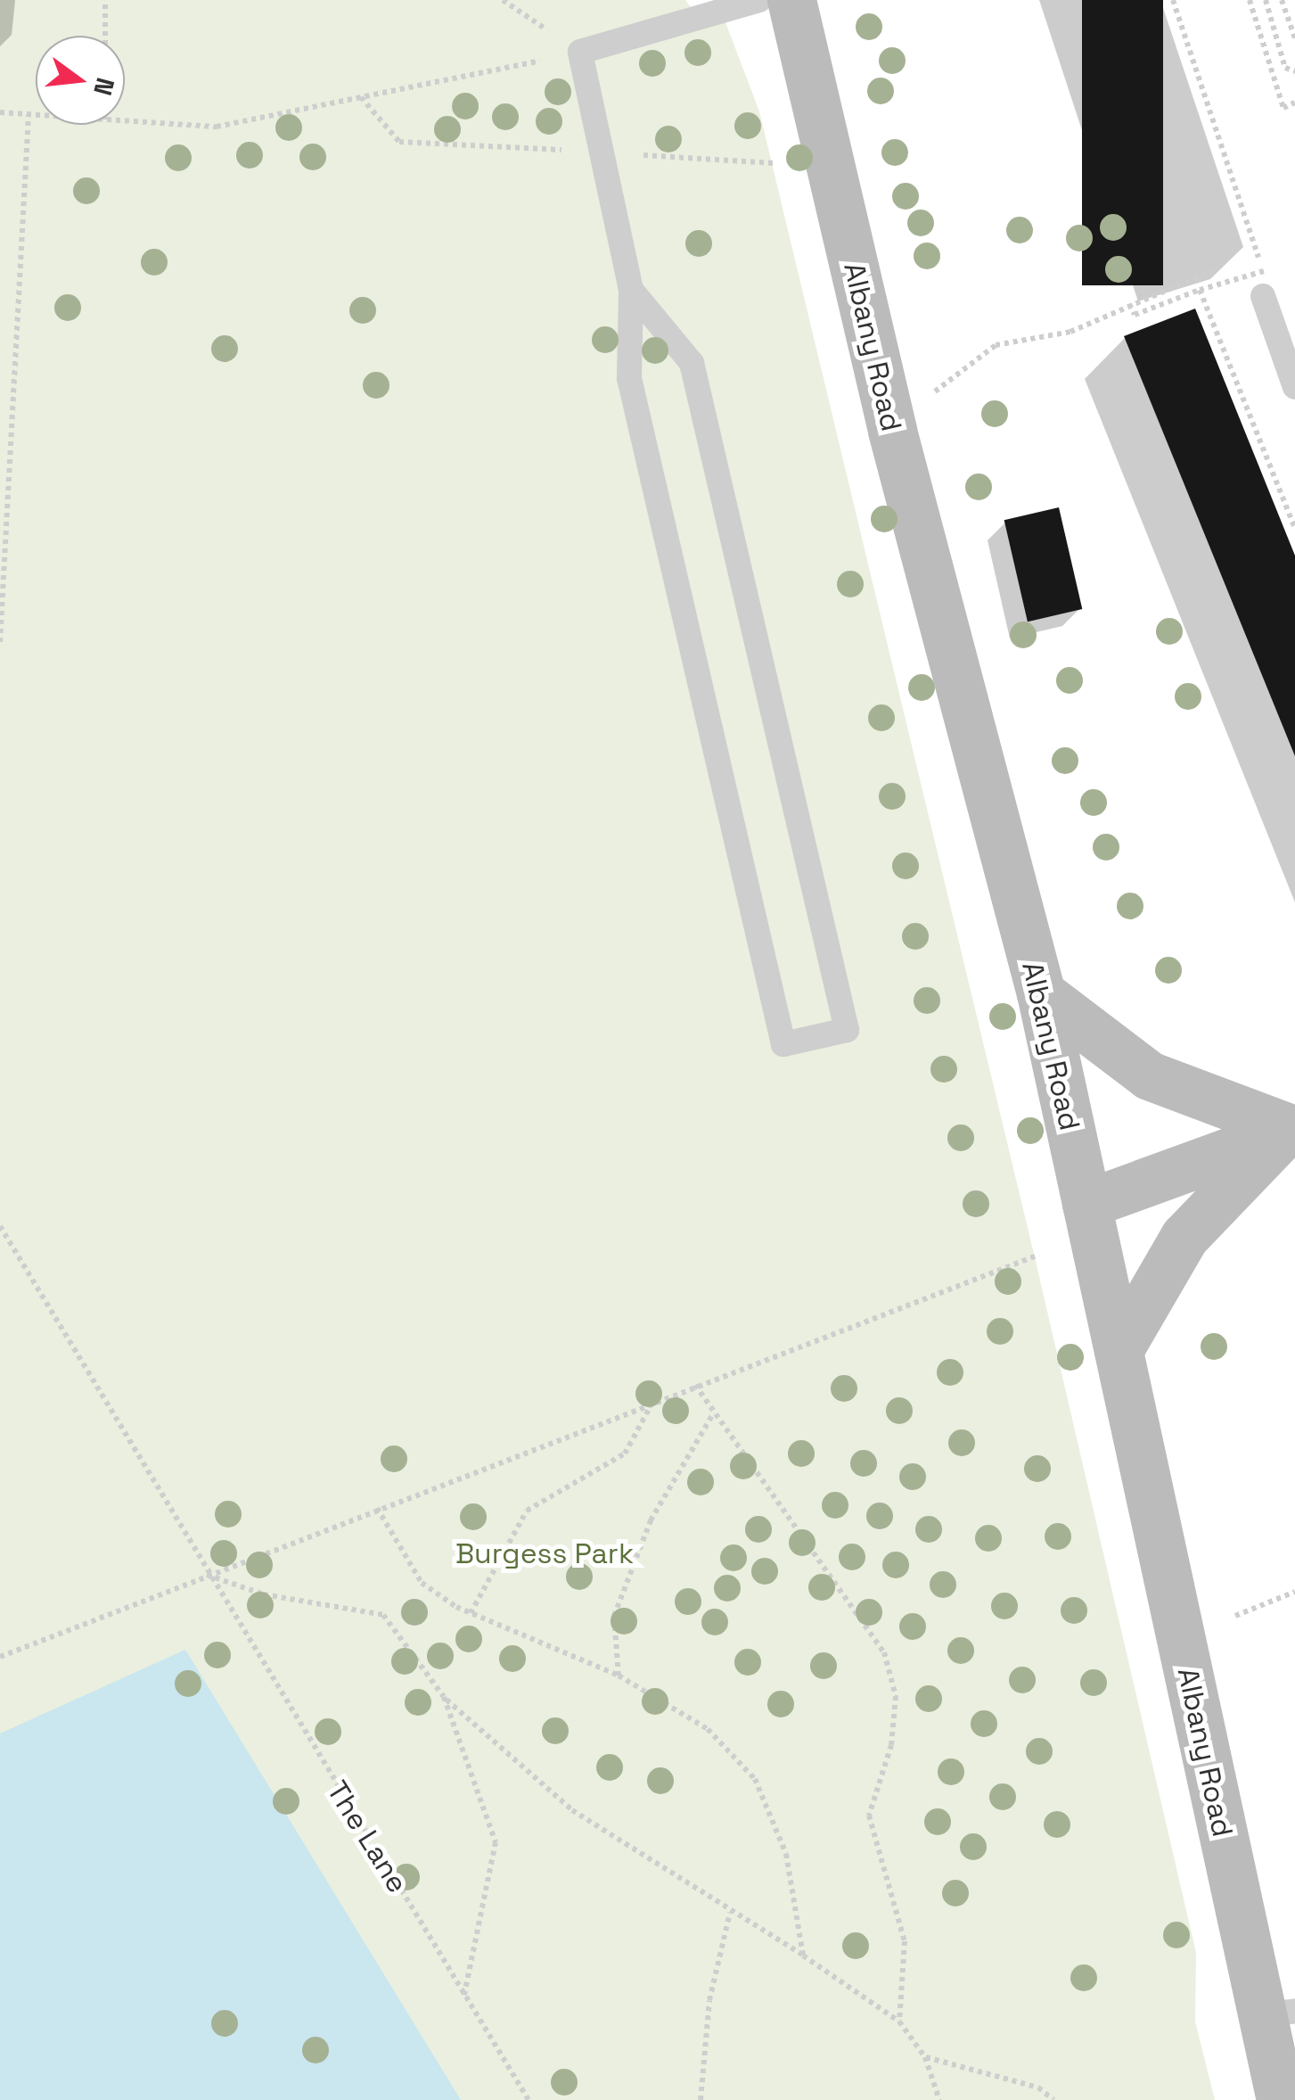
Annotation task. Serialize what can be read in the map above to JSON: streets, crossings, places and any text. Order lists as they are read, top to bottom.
{
  "streets": {
    "main road": ["Albany Road"],
    "path": ["The Lane"]
  },
  "parks": ["Burgess Park"],
  "north": "right"
}
